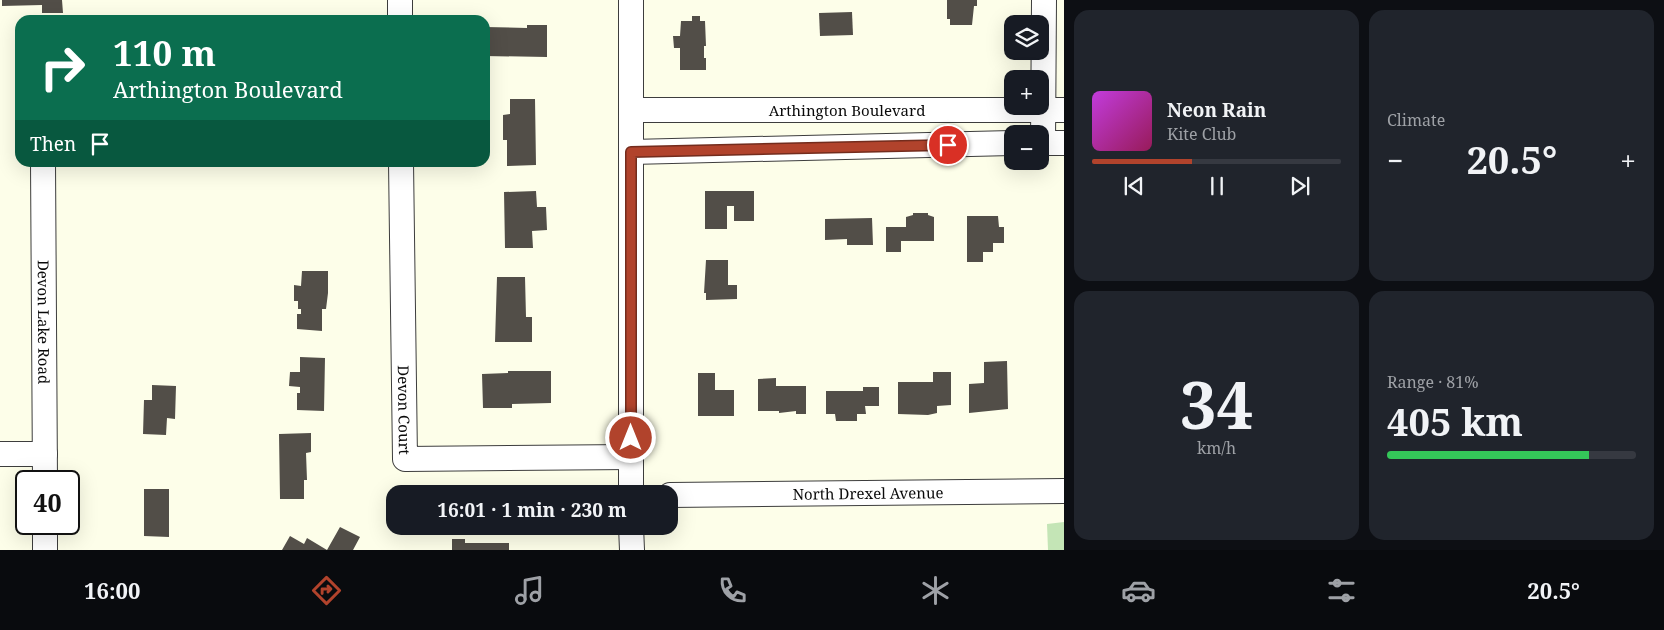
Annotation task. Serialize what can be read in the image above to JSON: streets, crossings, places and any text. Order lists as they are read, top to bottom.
{
  "streets": {
    "street": [
      "Arthington Boulevard",
      "Devon Lake Road",
      "Devon Court",
      "North Drexel Avenue"
    ]
  },
  "page": {
    "tile": [
      "Climate",
      ["34", "km/h"],
      ["Range · 81%", "405 km"]
    ],
    "map_buttons": ["+", "−"],
    "turn": ["110 m", "Arthington Boulevard"],
    "song": ["Neon Rain", "Kite Club"],
    "then": "Then",
    "heat": ["−", "20.5°", "+"],
    "limit": "40",
    "trip": "16:01 · 1 min · 230 m",
    "tabs": ["16:00", "20.5°"]
  }
}
